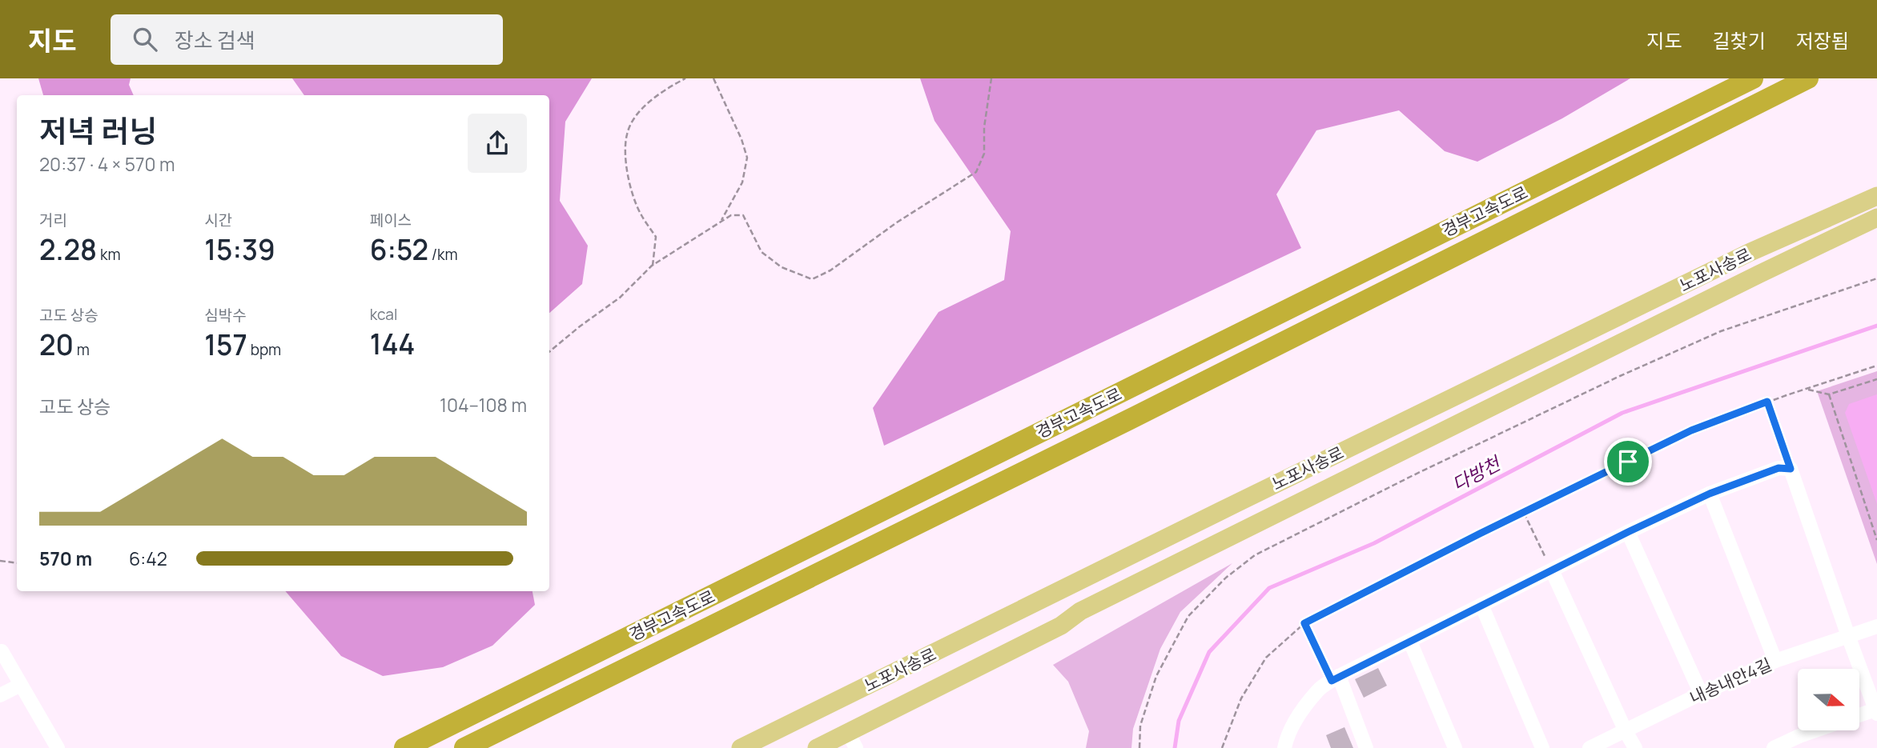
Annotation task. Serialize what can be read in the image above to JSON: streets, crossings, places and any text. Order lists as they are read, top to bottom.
{
  "streets": {
    "highway": ["경부고속도로"],
    "main road": ["노포사송로"],
    "street": ["내송내안4길"]
  },
  "water": ["다방천"],
  "north": "right",
  "page": {
    "header": "지도",
    "search": "장소 검색",
    "nav": ["지도", "길찾기", "저장됨"],
    "heading": ["저녁 러닝", "20:37 · 4 × 570 m"],
    "stats": [
      ["거리", "2.28 km"],
      ["시간", "15:39"],
      ["페이스", "6:52 /km"],
      ["고도 상승", "20 m"],
      ["심박수", "157 bpm"],
      ["kcal", "144"]
    ],
    "chart": ["고도 상승", "104–108 m"],
    "list": [
      {
        "name": "570 m",
        "note": "6:42"
      }
    ]
  }
}
